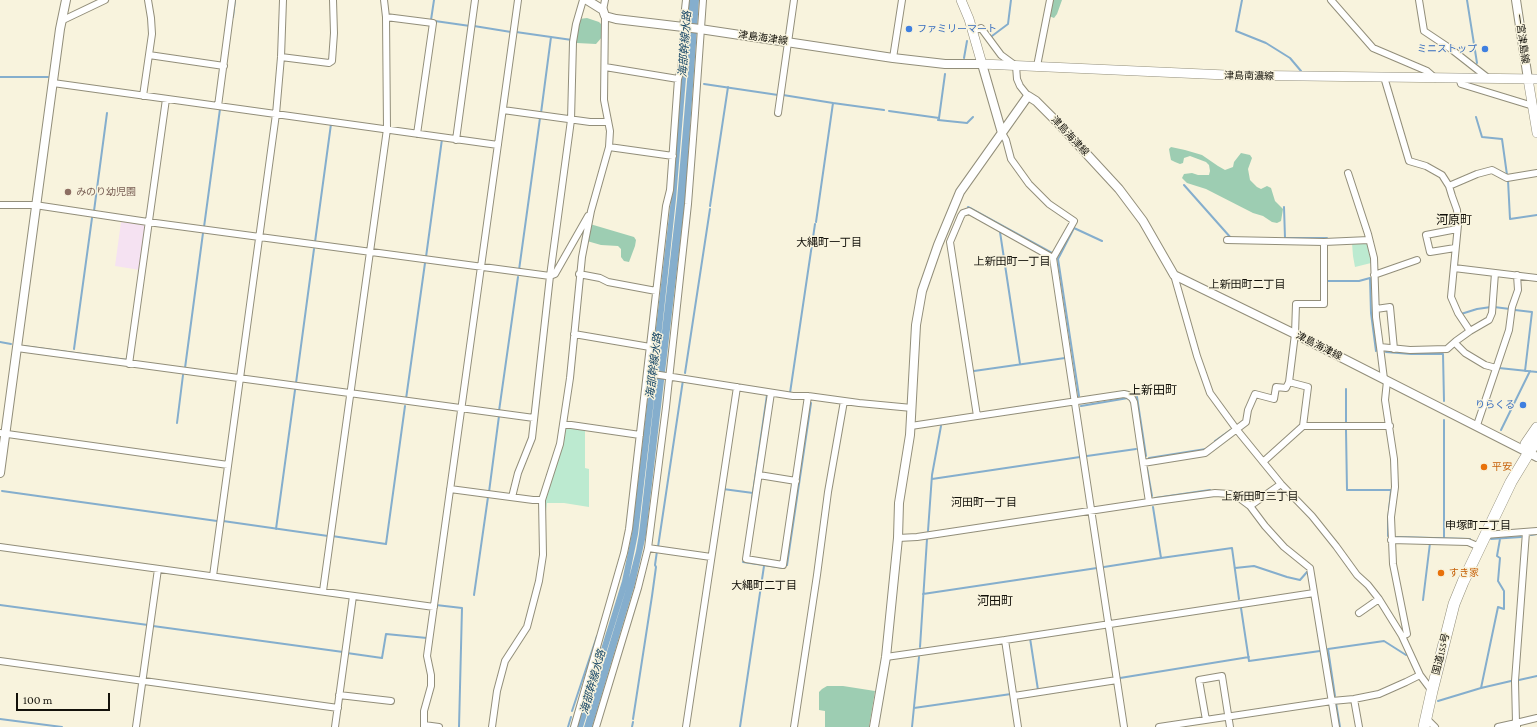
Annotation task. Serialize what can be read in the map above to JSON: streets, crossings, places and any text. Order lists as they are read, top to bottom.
{
  "streets": {
    "highway": ["国道155号"],
    "main road": ["津島海津線", "一宮津島線", "津島南濃線"]
  },
  "crossings": [
    ["津島海津線", "津島南濃線"],
    ["津島海津線", "国道155号"],
    ["一宮津島線", "津島南濃線"]
  ],
  "districts": [
    "河原町",
    "大縄町一丁目",
    "上新田町一丁目",
    "上新田町二丁目",
    "上新田町",
    "上新田町三丁目",
    "河田町一丁目",
    "申塚町二丁目",
    "大縄町二丁目",
    "河田町"
  ],
  "water": ["海部幹線水路"],
  "places": [
    "ファミリーマート",
    "ミニストップ",
    "みのり幼児園",
    "りらくる",
    "平安",
    "すき家"
  ],
  "scale_bar": "100 m"
}
